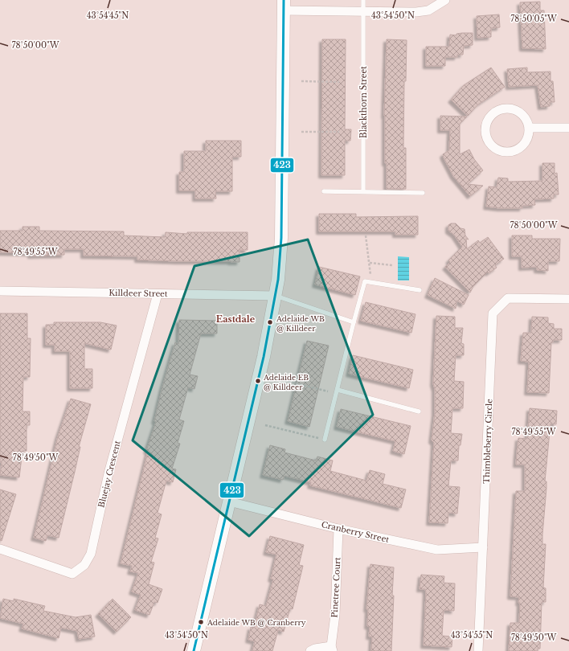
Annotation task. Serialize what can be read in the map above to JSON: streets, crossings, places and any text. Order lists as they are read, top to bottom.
{
  "streets": {
    "street": [
      "Killdeer Street",
      "Thimbleberry Circle",
      "Bluejay Crescent",
      "Cranberry Street",
      "Pinetree Court"
    ],
    "lane": ["Blackthorn Street"]
  },
  "crossings": [
    ["Killdeer Street", "Bluejay Crescent"],
    ["Thimbleberry Circle", "Cranberry Street"],
    ["Cranberry Street", "Pinetree Court"]
  ],
  "districts": ["Eastdale"],
  "places": ["Adelaide WB @ Killdeer", "Adelaide EB @ Killdeer", "Adelaide WB @ Cranberry"],
  "lines": ["transit line 423"],
  "coordinates": [
    "43°54'45\"N",
    "43°54'50\"N",
    "78°50'05\"W",
    "78°50'00\"W",
    "78°49'55\"W",
    "78°49'50\"W",
    "43°54'55\"N"
  ]
}
